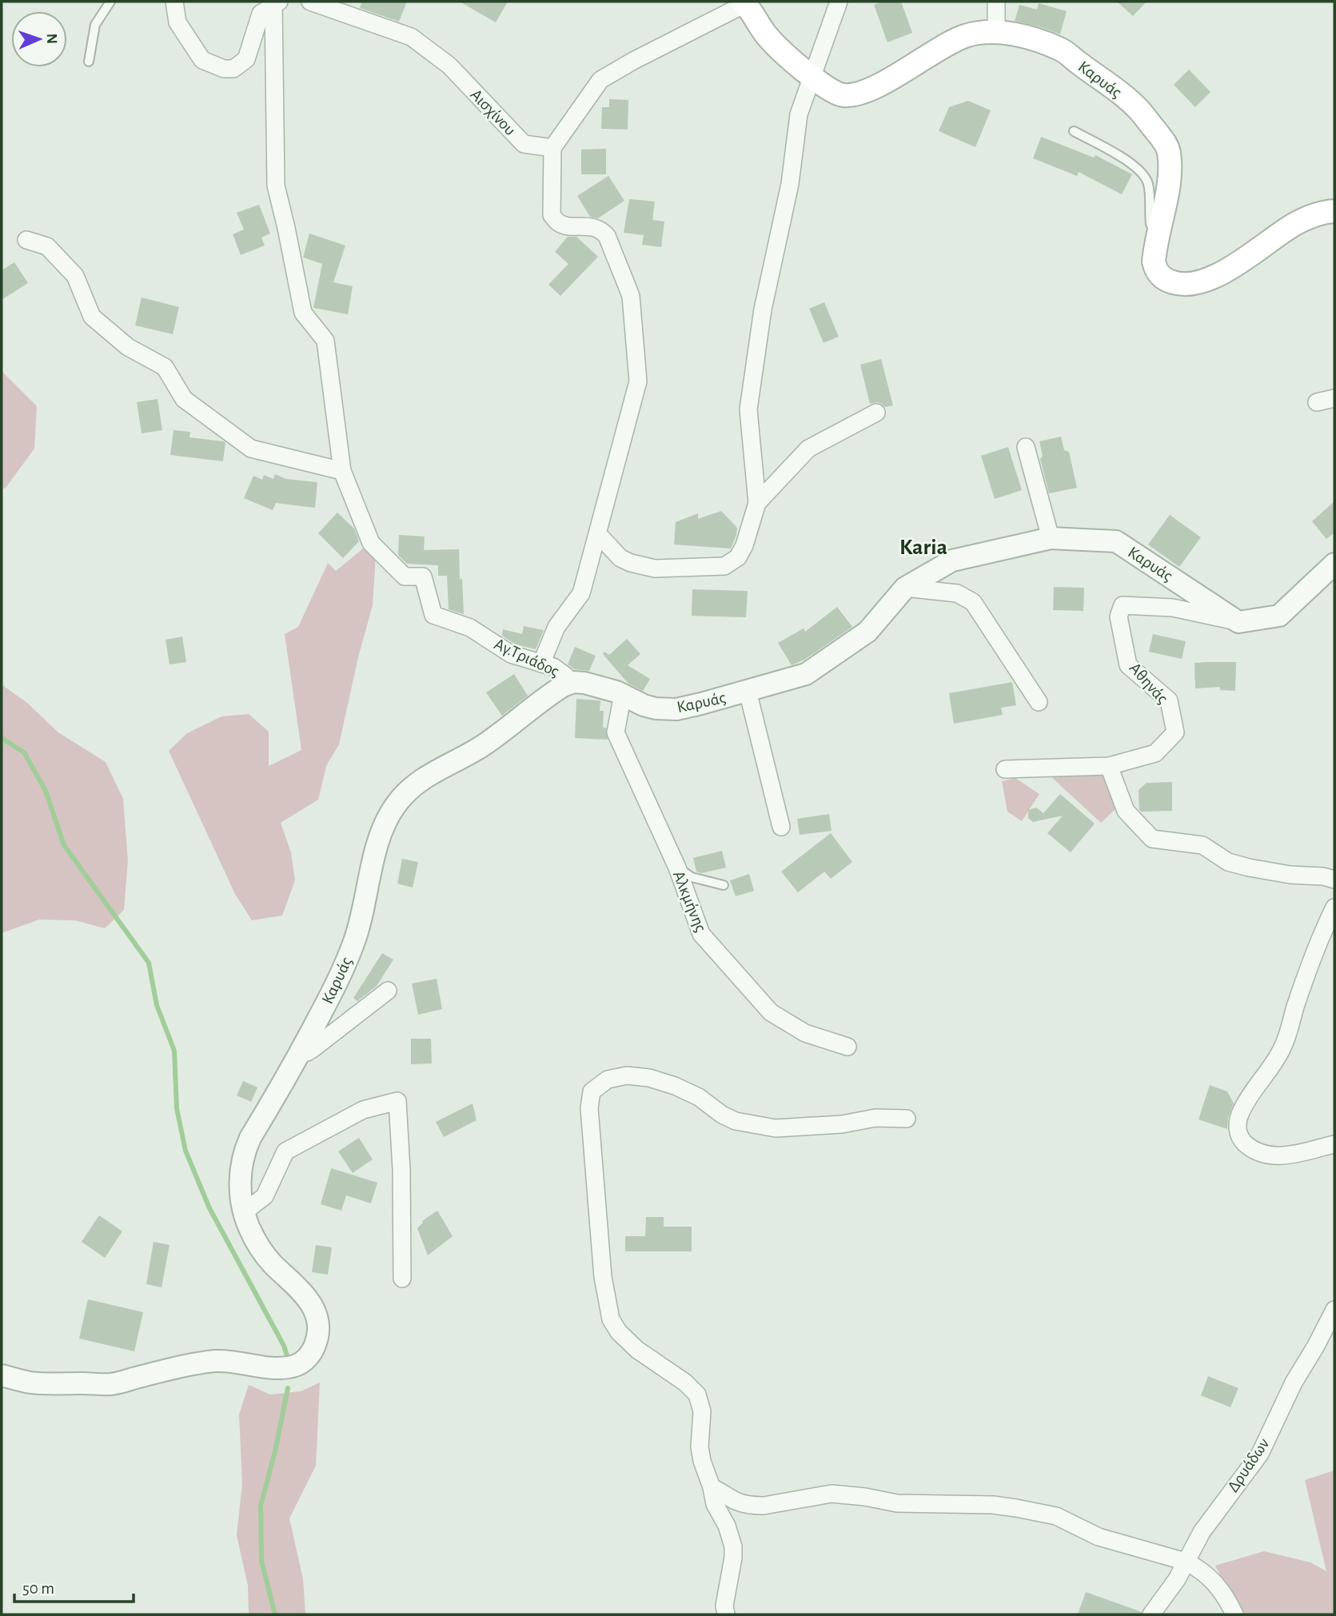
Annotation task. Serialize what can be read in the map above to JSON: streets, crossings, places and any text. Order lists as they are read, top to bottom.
{
  "streets": {
    "main road": ["Καρυάς"],
    "street": [
      "Αισχίνου",
      "Αγ.Τριάδος",
      "Αθηνάς",
      "Αλκμήνης",
      "Δρυάδων"
    ]
  },
  "crossings": [
    ["Καρυάς", "Αγ.Τριάδος"],
    ["Καρυάς", "Αθηνάς"],
    ["Καρυάς", "Αλκμήνης"]
  ],
  "districts": ["Karia"],
  "scale_bar": "50 m",
  "north": "right"
}
